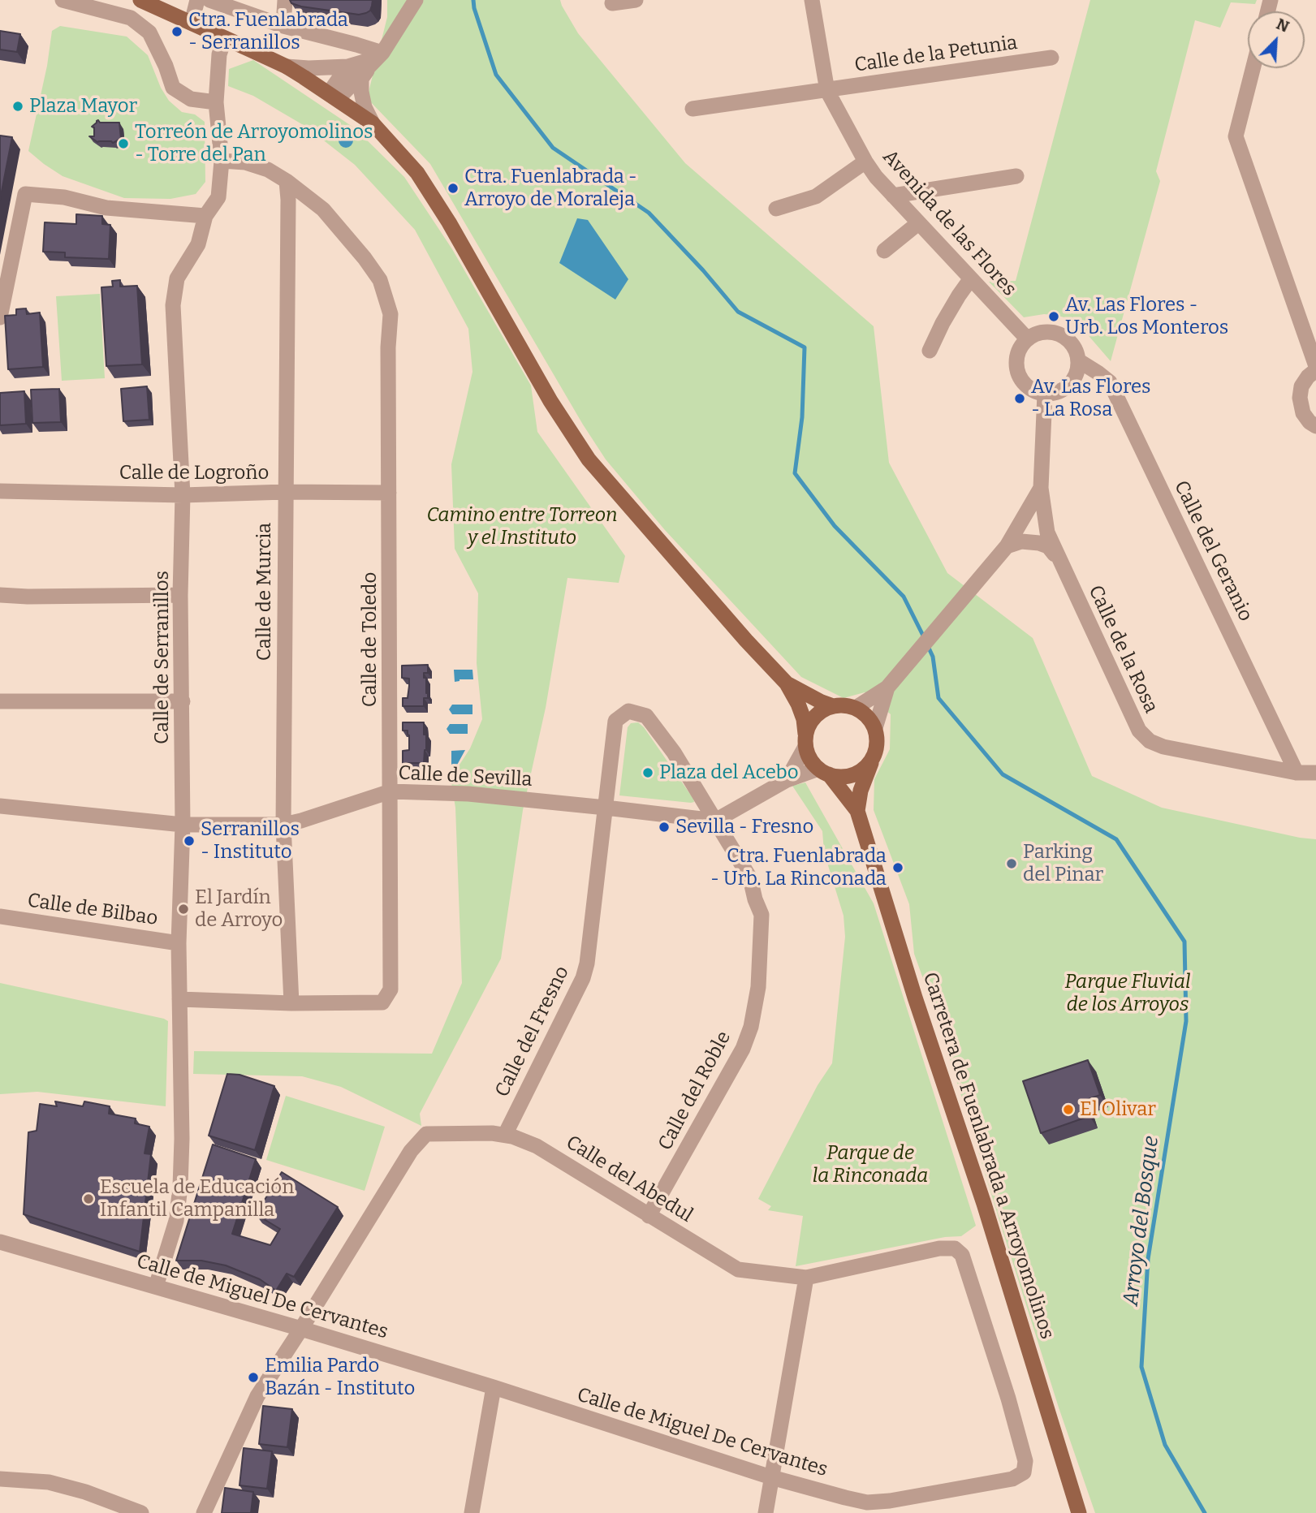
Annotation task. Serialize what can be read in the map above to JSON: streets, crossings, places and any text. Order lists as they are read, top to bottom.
{
  "streets": {
    "main road": ["Carretera de Fuenlabrada a Arroyomolinos"],
    "street": [
      "Calle de la Petunia",
      "Avenida de las Flores",
      "Calle de Logroño",
      "Calle del Geranio",
      "Calle de Murcia",
      "Calle de Toledo",
      "Calle de la Rosa",
      "Calle de Serranillos",
      "Calle de Sevilla",
      "Calle de Bilbao",
      "Calle del Fresno",
      "Calle del Roble",
      "Calle del Abedul",
      "Calle de Miguel De Cervantes"
    ]
  },
  "crossings": [
    ["Calle de la Petunia", "Avenida de las Flores"],
    ["Avenida de las Flores", "Calle del Geranio"],
    ["Avenida de las Flores", "Calle de la Rosa"],
    ["Calle de Logroño", "Calle de Murcia"],
    ["Calle de Logroño", "Calle de Toledo"],
    ["Calle de Logroño", "Calle de Serranillos"],
    ["Calle del Geranio", "Calle de la Rosa"],
    ["Calle de Murcia", "Calle de Toledo"],
    ["Calle de Murcia", "Calle de Sevilla"],
    ["Calle de Toledo", "Calle de Serranillos"],
    ["Calle de Toledo", "Calle de Sevilla"],
    ["Calle de Serranillos", "Calle de Sevilla"],
    ["Calle de Serranillos", "Calle de Bilbao"],
    ["Calle de Serranillos", "Calle de Miguel De Cervantes"],
    ["Calle de Sevilla", "Calle del Fresno"],
    ["Calle de Sevilla", "Calle del Roble"],
    ["Calle del Fresno", "Calle del Abedul"],
    ["Calle del Roble", "Calle del Abedul"],
    ["Calle del Abedul", "Calle de Miguel De Cervantes"]
  ],
  "water": ["Arroyo del Bosque"],
  "parks": ["Camino entre Torreon y el Instituto", "Parque Fluvial de los Arroyos", "Parque de la Rinconada"],
  "places": [
    "Ctra. Fuenlabrada - Serranillos",
    "Plaza Mayor",
    "Torreón de Arroyomolinos - Torre del Pan",
    "Ctra. Fuenlabrada - Arroyo de Moraleja",
    "Av. Las Flores - Urb. Los Monteros",
    "Av. Las Flores - La Rosa",
    "Plaza del Acebo",
    "Sevilla - Fresno",
    "Serranillos - Instituto",
    "Parking del Pinar",
    "Ctra. Fuenlabrada - Urb. La Rinconada",
    "El Jardín de Arroyo",
    "El Olivar",
    "Escuela de Educación Infantil Campanilla",
    "Emilia Pardo Bazán - Instituto"
  ],
  "north": "top right"
}
